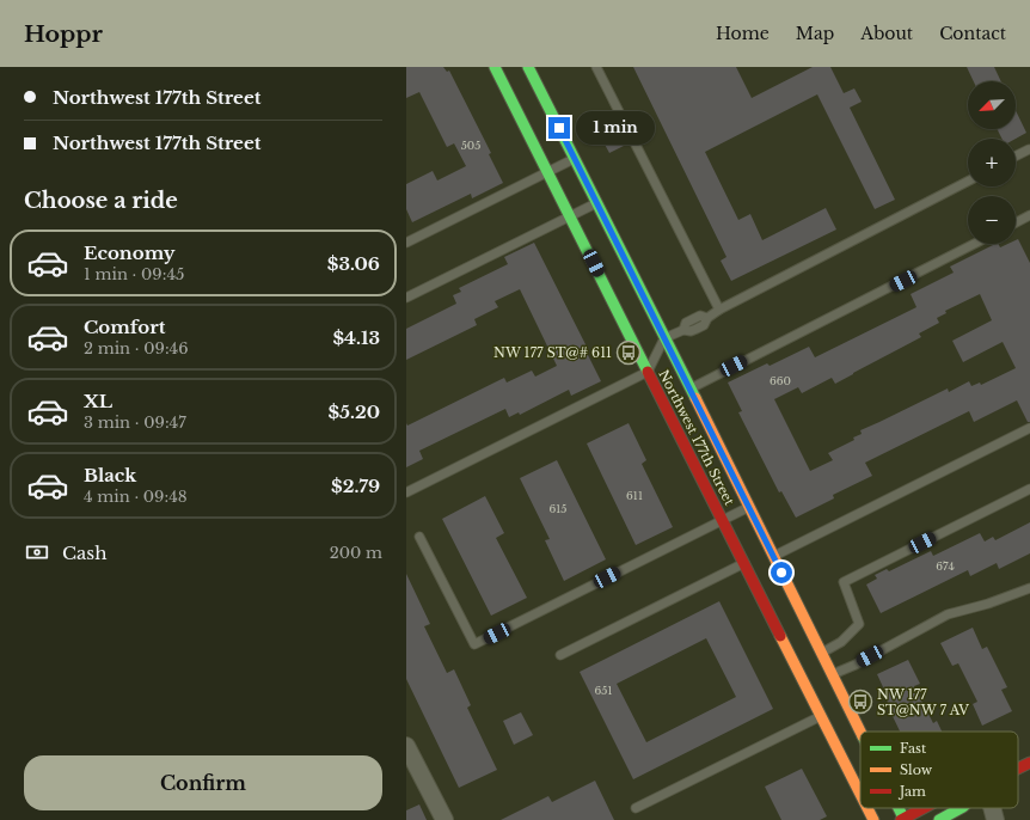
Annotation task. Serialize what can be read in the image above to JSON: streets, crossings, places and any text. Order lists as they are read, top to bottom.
{
  "streets": {
    "street": ["Northwest 177th Street"]
  },
  "places": {
    "bus stop": ["NW 177 ST@# 611", "NW 177 ST@NW 7 AV"]
  },
  "house_numbers": [
    "505",
    "660",
    "611",
    "615",
    "674",
    "651"
  ],
  "legend": ["Fast", "Slow", "Jam"],
  "north": "bottom left",
  "page": {
    "header": "Hoppr",
    "nav": [
      "Home",
      "Map",
      "About",
      "Contact"
    ],
    "banner": ["Northwest 177th Street", "Northwest 177th Street"],
    "map_buttons": ["+", "−"],
    "bubble": "1 min",
    "heading": "Choose a ride",
    "list": [
      {
        "name": "Economy",
        "note": "1 min · 09:45",
        "value": "$3.06"
      },
      {
        "name": "Comfort",
        "note": "2 min · 09:46",
        "value": "$4.13"
      },
      {
        "name": "XL",
        "note": "3 min · 09:47",
        "value": "$5.20"
      },
      {
        "name": "Black",
        "note": "4 min · 09:48",
        "value": "$2.79"
      }
    ],
    "pay": ["Cash", "200 m"],
    "buttons": "Confirm"
  }
}
